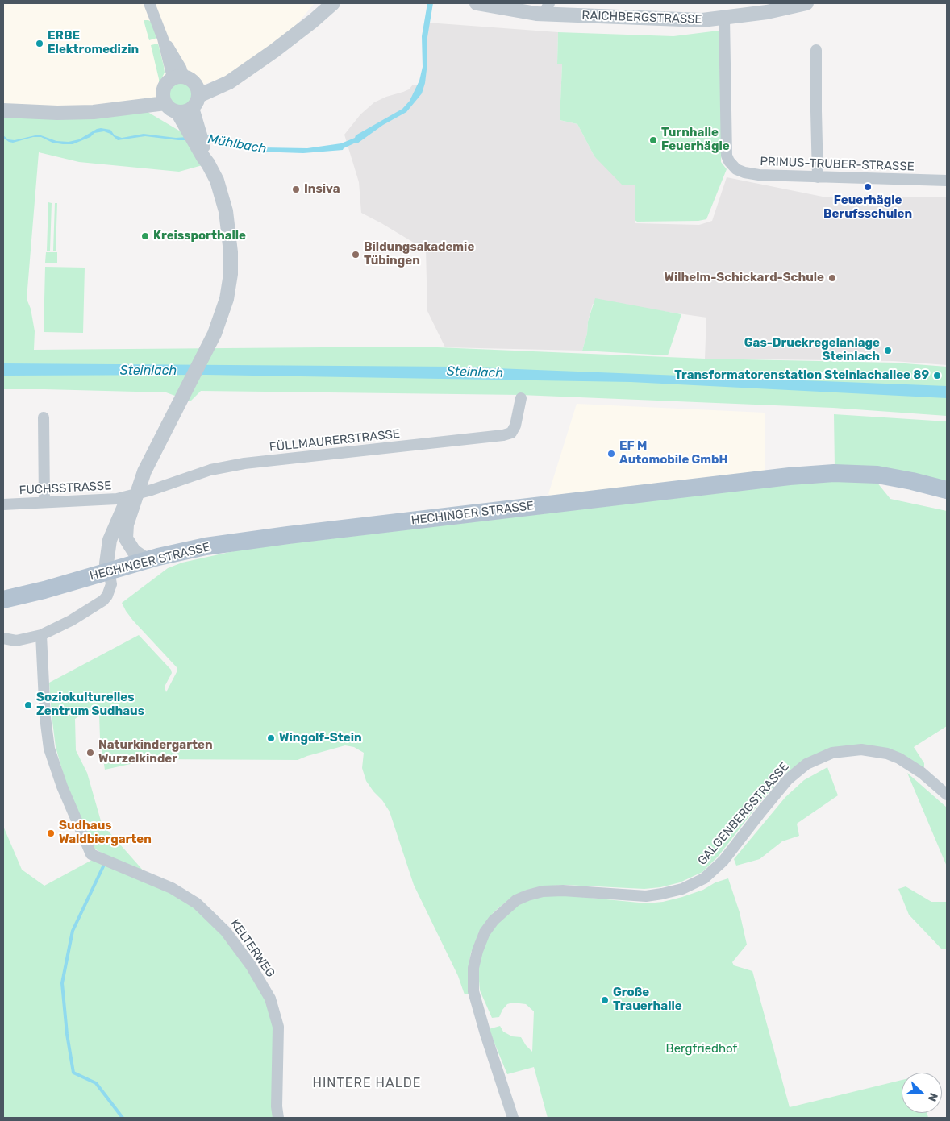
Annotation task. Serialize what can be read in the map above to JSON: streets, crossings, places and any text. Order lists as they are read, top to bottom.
{
  "streets": {
    "main road": ["HECHINGER STRASSE"],
    "street": [
      "RAICHBERGSTRASSE",
      "PRIMUS-TRUBER-STRASSE",
      "FÜLLMAURERSTRASSE",
      "FUCHSSTRASSE",
      "GALGENBERGSTRASSE",
      "KELTERWEG"
    ]
  },
  "crossings": [
    ["RAICHBERGSTRASSE", "PRIMUS-TRUBER-STRASSE"],
    ["FÜLLMAURERSTRASSE", "FUCHSSTRASSE"],
    ["HECHINGER STRASSE", "KELTERWEG"]
  ],
  "districts": ["HINTERE HALDE"],
  "water": ["Mühlbach", "Steinlach"],
  "parks": ["Bergfriedhof"],
  "places": [
    "ERBE Elektromedizin",
    "Turnhalle Feuerhägle",
    "Feuerhägle Berufsschulen",
    "Insiva",
    "Kreissporthalle",
    "Bildungsakademie Tübingen",
    "Wilhelm-Schickard-Schule",
    "Gas-Druckregelanlage Steinlach",
    "Transformatorenstation Steinlachallee 89",
    "EF M Automobile GmbH",
    "Soziokulturelles Zentrum Sudhaus",
    "Wingolf-Stein",
    "Naturkindergarten Wurzelkinder",
    "Sudhaus Waldbiergarten",
    "Große Trauerhalle"
  ],
  "north": "right"
}
